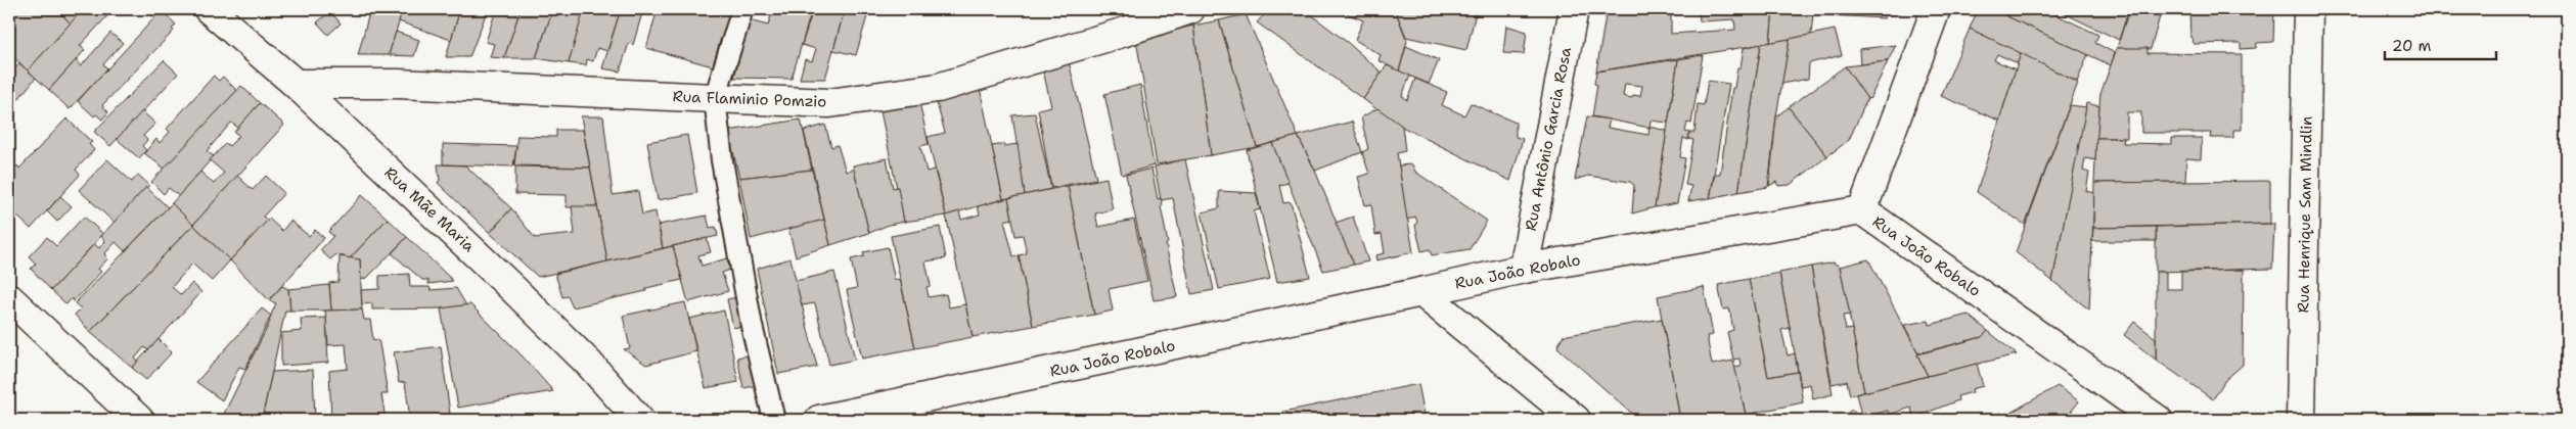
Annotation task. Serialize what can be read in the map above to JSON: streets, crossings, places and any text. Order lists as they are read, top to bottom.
{
  "streets": {
    "street": [
      "Rua Flaminio Pomzio",
      "Rua Antônio Garcia Rosa",
      "Rua Mãe Maria",
      "Rua Henrique Sam Mindlin",
      "Rua João Robalo"
    ]
  },
  "crossings": [
    ["Rua Flaminio Pomzio", "Rua Mãe Maria"],
    ["Rua Antônio Garcia Rosa", "Rua João Robalo"]
  ],
  "scale_bar": "20 m"
}
